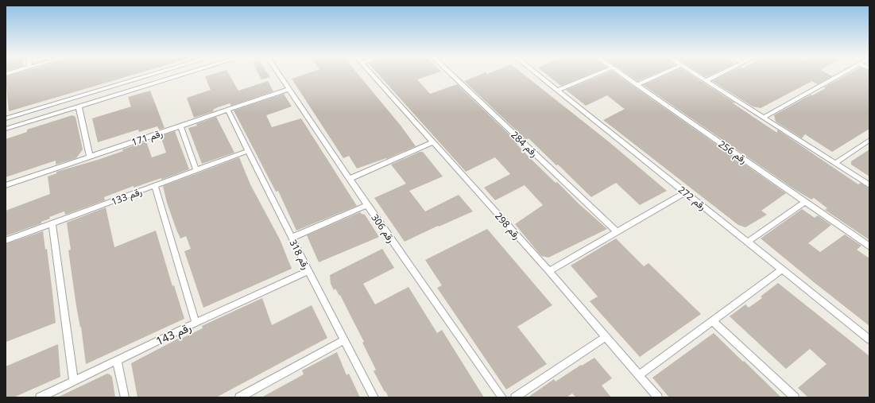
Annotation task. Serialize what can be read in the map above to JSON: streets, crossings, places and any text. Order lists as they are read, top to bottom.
{
  "streets": {
    "street": [
      "رقم 171",
      "رقم 284",
      "رقم 256",
      "رقم 133",
      "رقم 272",
      "رقم 298",
      "رقم 306",
      "رقم 318",
      "رقم 143"
    ]
  },
  "crossings": [
    ["رقم 171", "رقم 306"],
    ["رقم 171", "رقم 318"],
    ["رقم 133", "رقم 318"],
    ["رقم 318", "رقم 143"]
  ]
}
